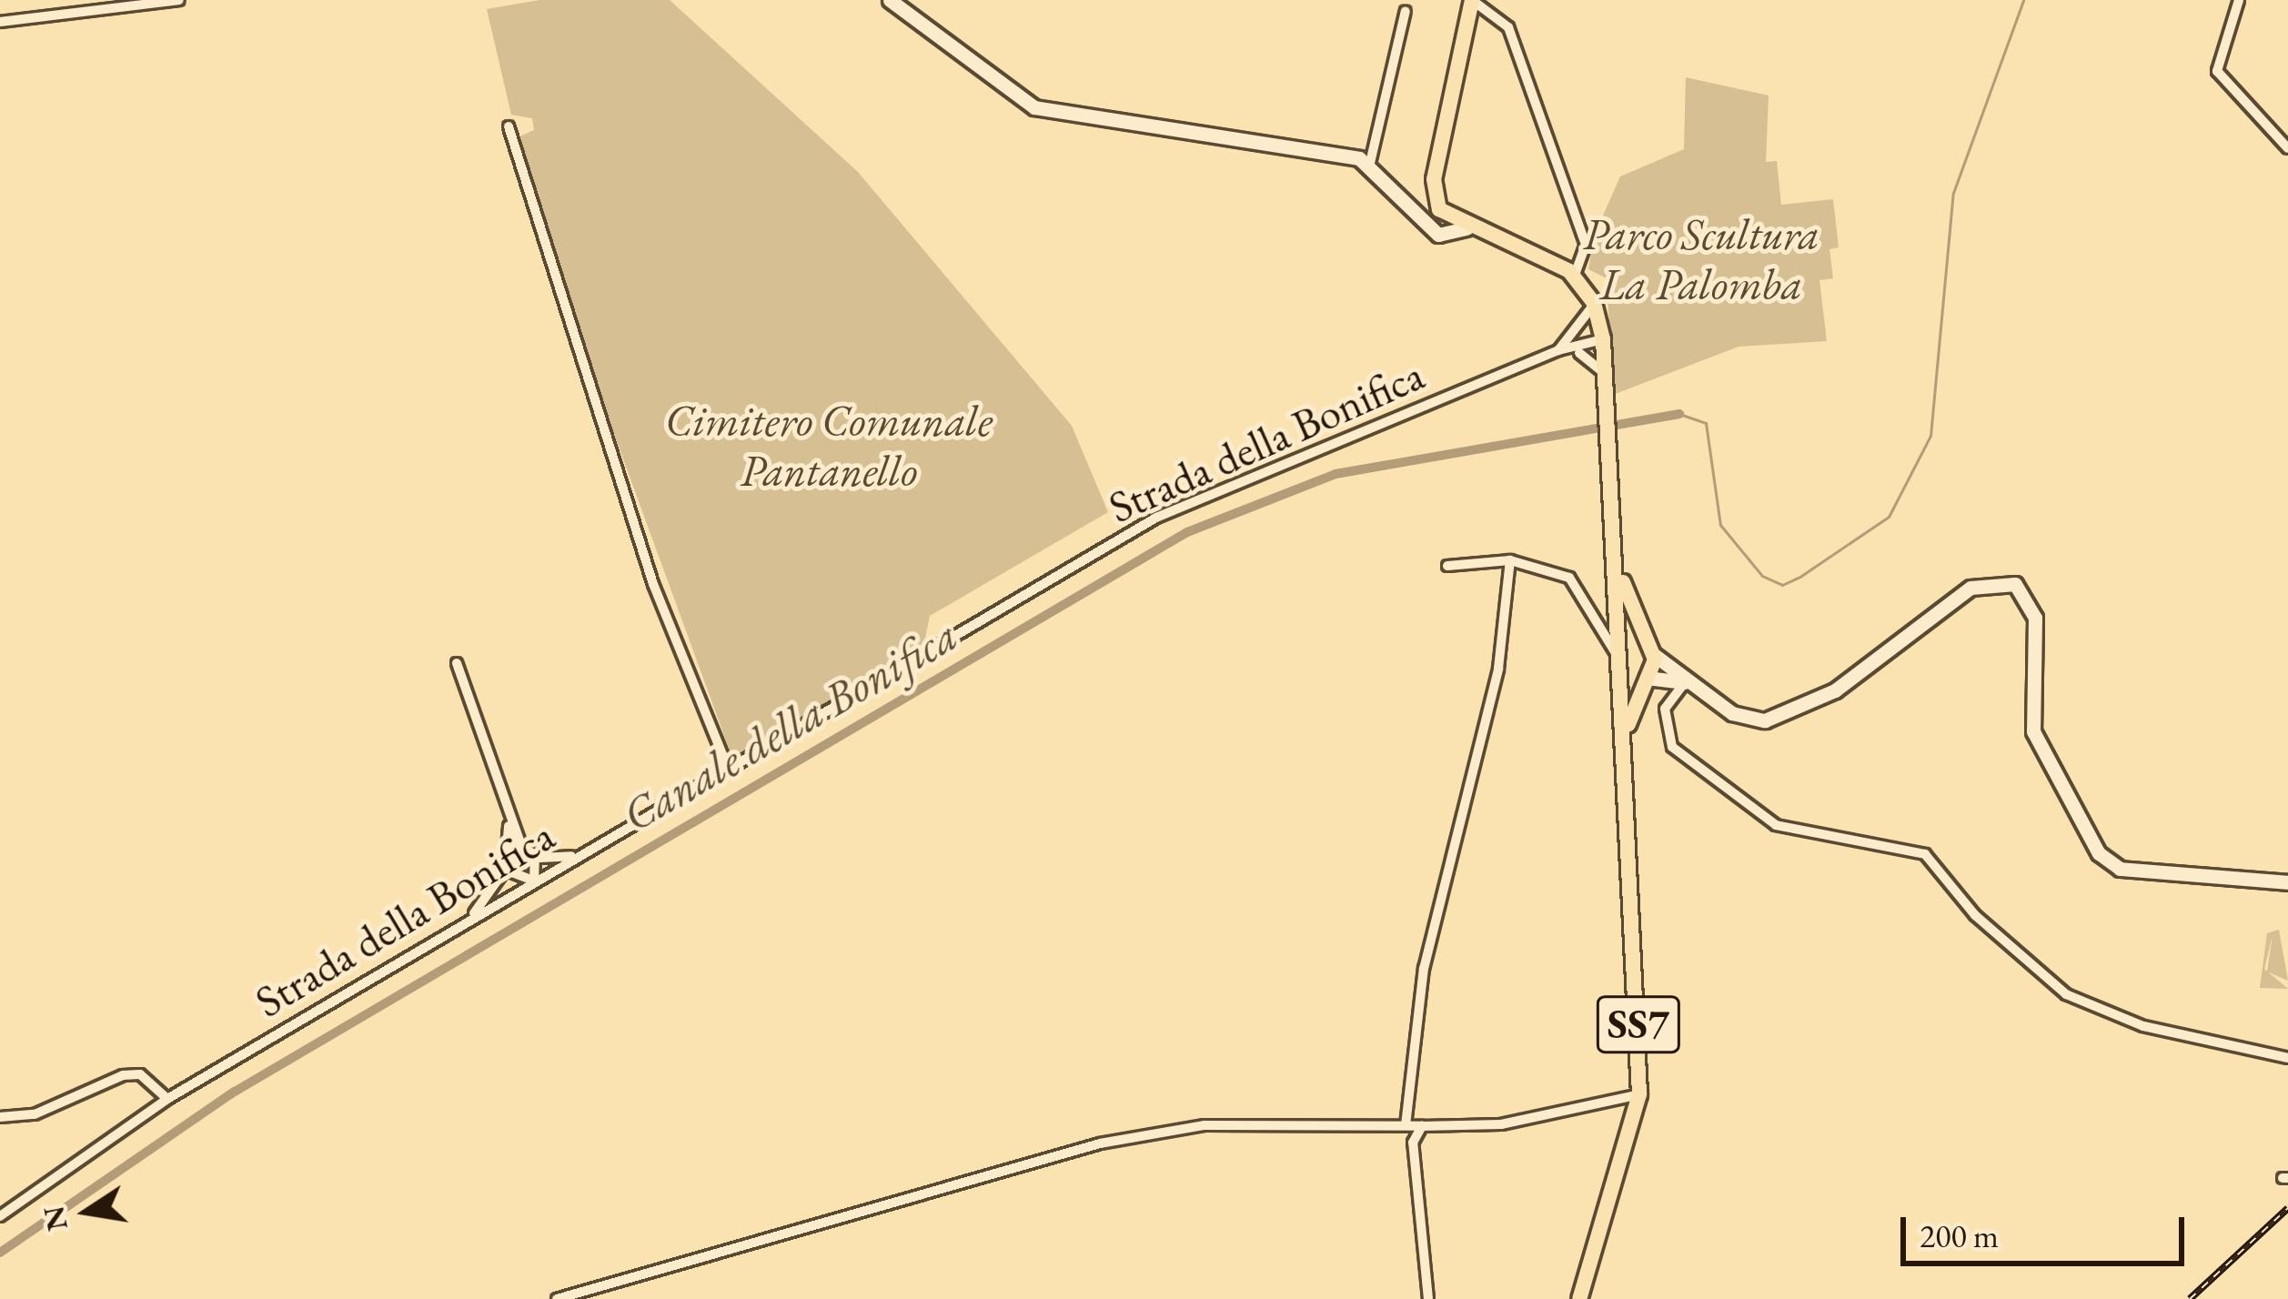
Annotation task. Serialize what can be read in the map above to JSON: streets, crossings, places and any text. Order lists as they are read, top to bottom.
{
  "streets": {
    "main road": ["SS7"],
    "street": ["Strada della Bonifica"]
  },
  "water": ["Canale della Bonifica"],
  "parks": ["Parco Scultura La Palomba", "Cimitero Comunale Pantanello"],
  "scale_bar": "200 m",
  "north": "left"
}
